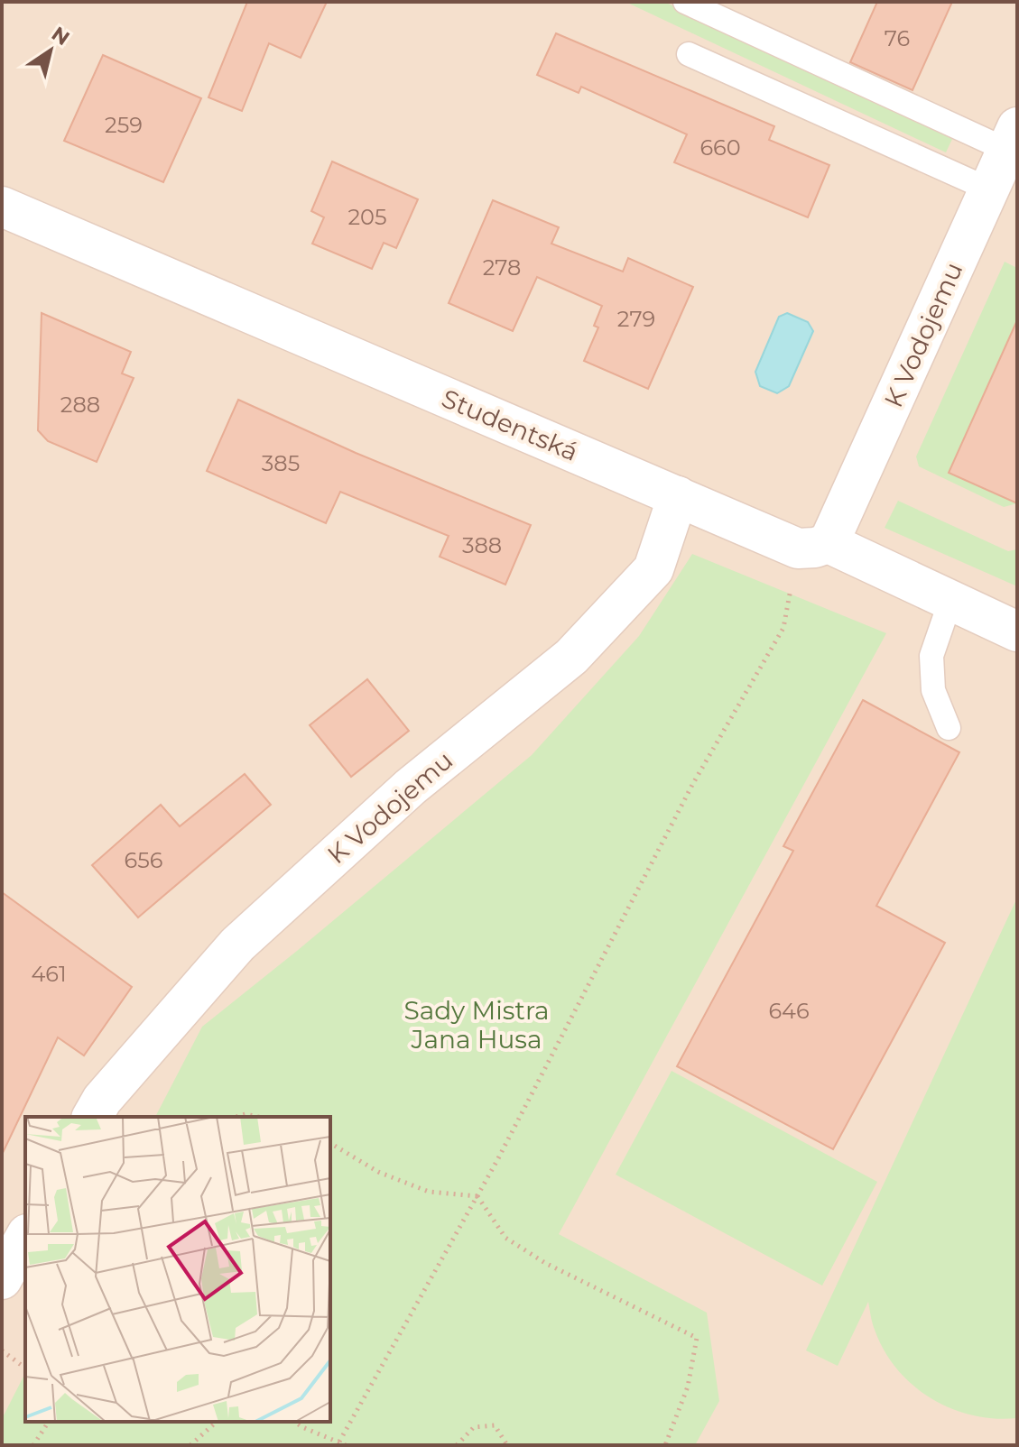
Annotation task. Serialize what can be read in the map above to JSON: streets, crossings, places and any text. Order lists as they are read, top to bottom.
{
  "streets": {
    "street": ["K Vodojemu", "Studentská"]
  },
  "crossings": [
    ["K Vodojemu", "Studentská"]
  ],
  "parks": ["Sady Mistra Jana Husa"],
  "house_numbers": [
    "76",
    "259",
    "660",
    "205",
    "278",
    "279",
    "288",
    "385",
    "388",
    "656",
    "461",
    "646"
  ],
  "north": "top right"
}
